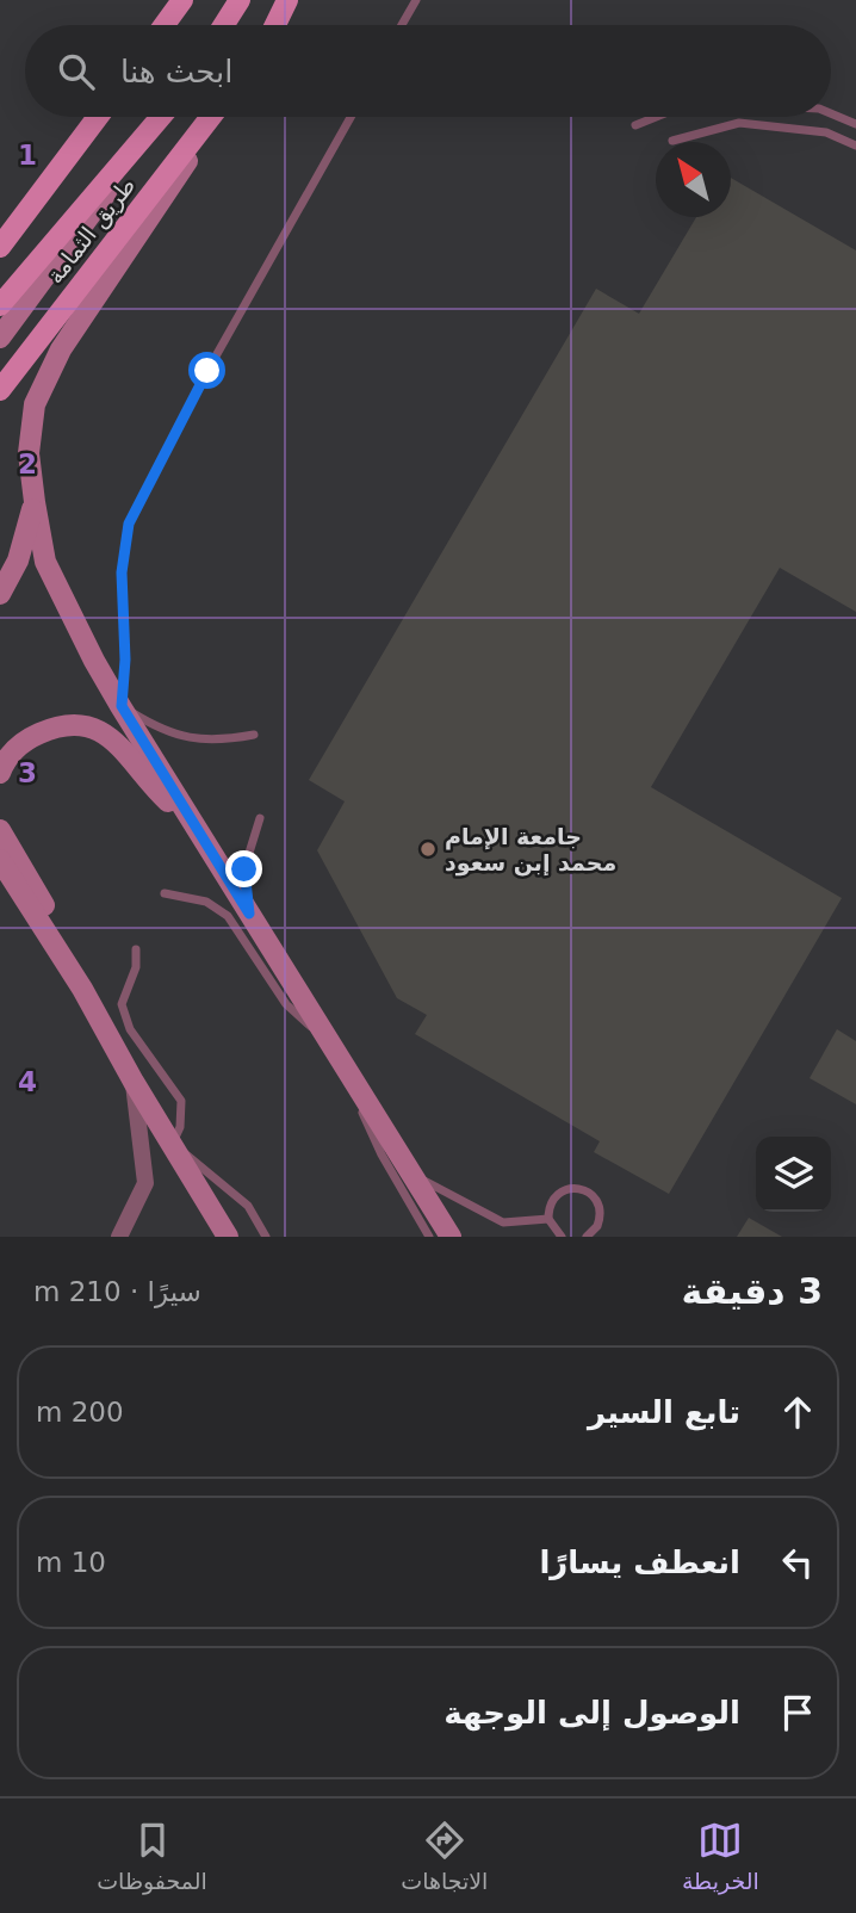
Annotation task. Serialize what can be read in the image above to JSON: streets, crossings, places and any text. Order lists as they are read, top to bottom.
{
  "streets": {
    "main road": ["طريق الثمامة"]
  },
  "places": ["جامعة الإمام محمد إبن سعود"],
  "north": "top left",
  "page": {
    "search": "ابحث هنا",
    "heading": ["3 دقيقة", "سيرًا · 210 m"],
    "list": [
      ["تابع السير", "200 m"],
      ["انعطف يسارًا", "10 m"],
      "الوصول إلى الوجهة"
    ],
    "nav": ["الخريطة", "الاتجاهات", "المحفوظات"]
  },
  "grid": {
    "rows": [
      "1",
      "2",
      "3",
      "4"
    ]
  }
}
